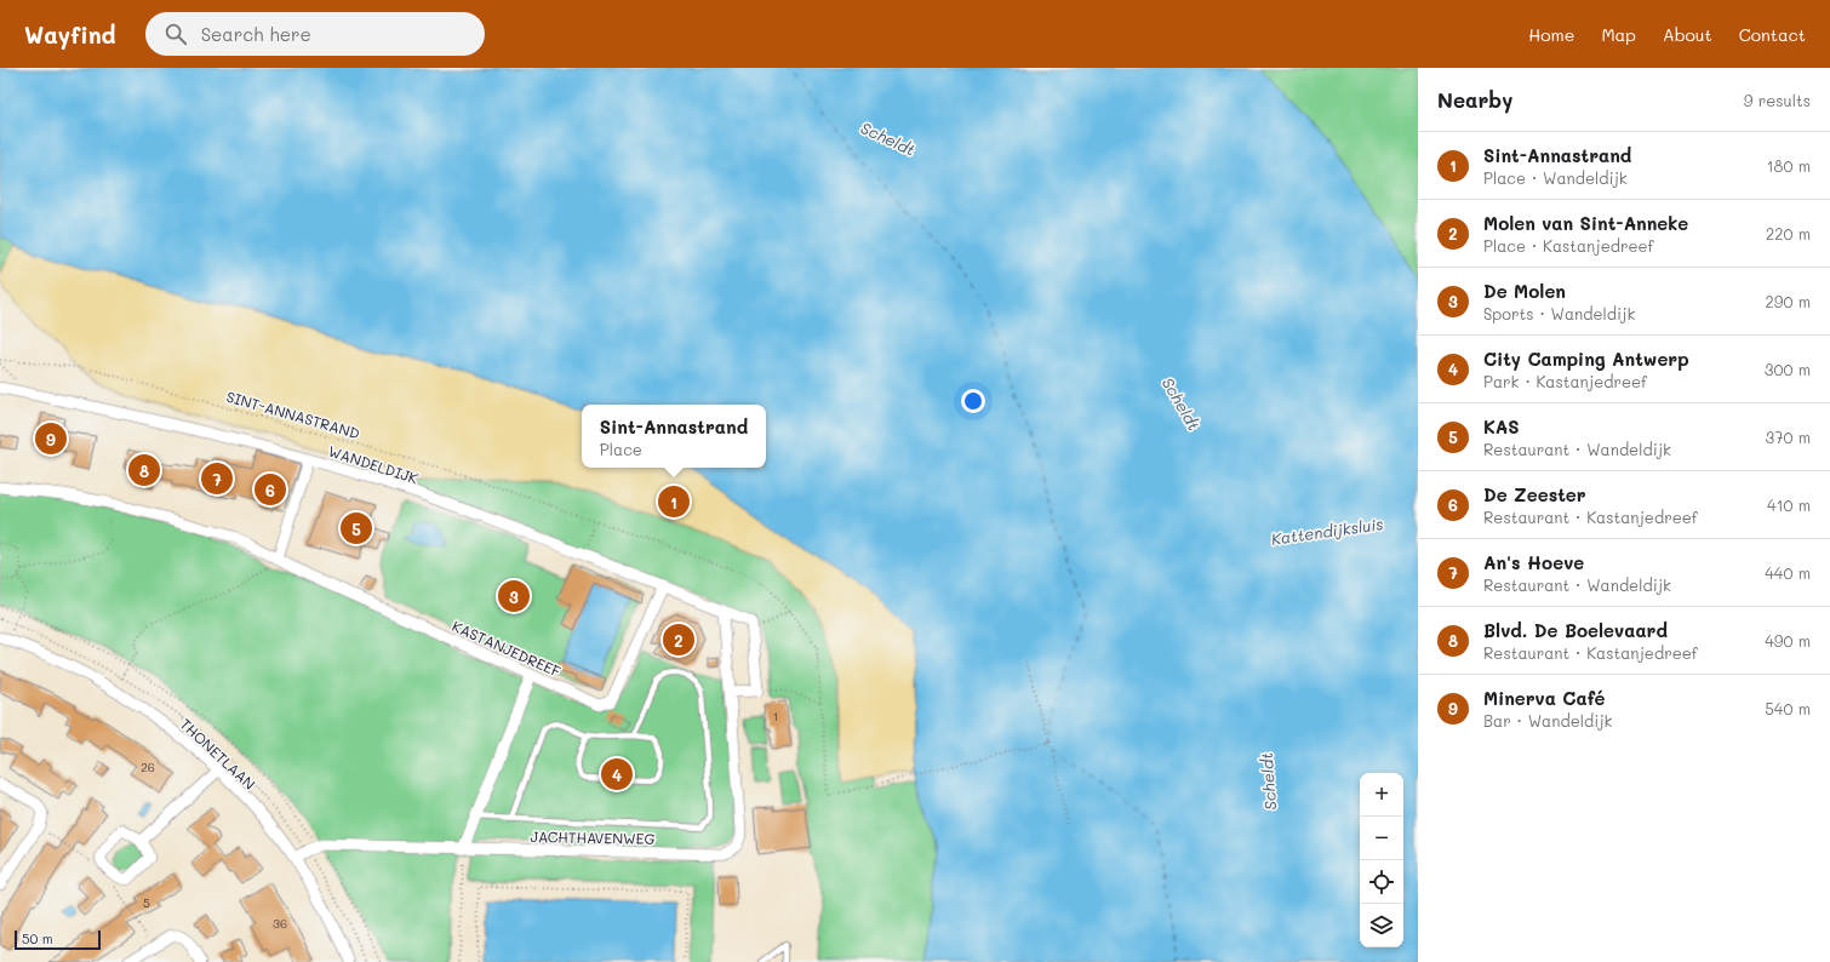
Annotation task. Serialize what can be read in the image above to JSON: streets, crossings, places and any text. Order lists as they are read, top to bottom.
{
  "streets": {
    "street": [
      "WANDELDIJK",
      "KASTANJEDREEF",
      "THONETLAAN",
      "JACHTHAVENWEG"
    ],
    "path": ["SINT-ANNASTRAND"]
  },
  "crossings": [
    ["WANDELDIJK", "KASTANJEDREEF"],
    ["WANDELDIJK", "JACHTHAVENWEG"],
    ["THONETLAAN", "JACHTHAVENWEG"]
  ],
  "water": ["Scheldt", "Kattendijksluis"],
  "house_numbers": [
    "1",
    "26",
    "5",
    "36"
  ],
  "scale_bar": "50 m",
  "page": {
    "header": "Wayfind",
    "search": "Search here",
    "nav": [
      "Home",
      "Map",
      "About",
      "Contact"
    ],
    "heading": ["Nearby", "9 results"],
    "list": [
      {
        "mark": "1",
        "name": "Sint-Annastrand",
        "note": "Place · Wandeldijk",
        "value": "180 m"
      },
      {
        "mark": "2",
        "name": "Molen van Sint-Anneke",
        "note": "Place · Kastanjedreef",
        "value": "220 m"
      },
      {
        "mark": "3",
        "name": "De Molen",
        "note": "Sports · Wandeldijk",
        "value": "290 m"
      },
      {
        "mark": "4",
        "name": "City Camping Antwerp",
        "note": "Park · Kastanjedreef",
        "value": "300 m"
      },
      {
        "mark": "5",
        "name": "KAS",
        "note": "Restaurant · Wandeldijk",
        "value": "370 m"
      },
      {
        "mark": "6",
        "name": "De Zeester",
        "note": "Restaurant · Kastanjedreef",
        "value": "410 m"
      },
      {
        "mark": "7",
        "name": "An's Hoeve",
        "note": "Restaurant · Wandeldijk",
        "value": "440 m"
      },
      {
        "mark": "8",
        "name": "Blvd. De Boelevaard",
        "note": "Restaurant · Kastanjedreef",
        "value": "490 m"
      },
      {
        "mark": "9",
        "name": "Minerva Café",
        "note": "Bar · Wandeldijk",
        "value": "540 m"
      }
    ],
    "popup": ["Sint-Annastrand", "Place"],
    "pins": [
      "9",
      "8",
      "7",
      "6",
      "1",
      "5",
      "3",
      "2",
      "4"
    ],
    "map_buttons": ["+", "−"],
    "scale": "50 m"
  }
}
